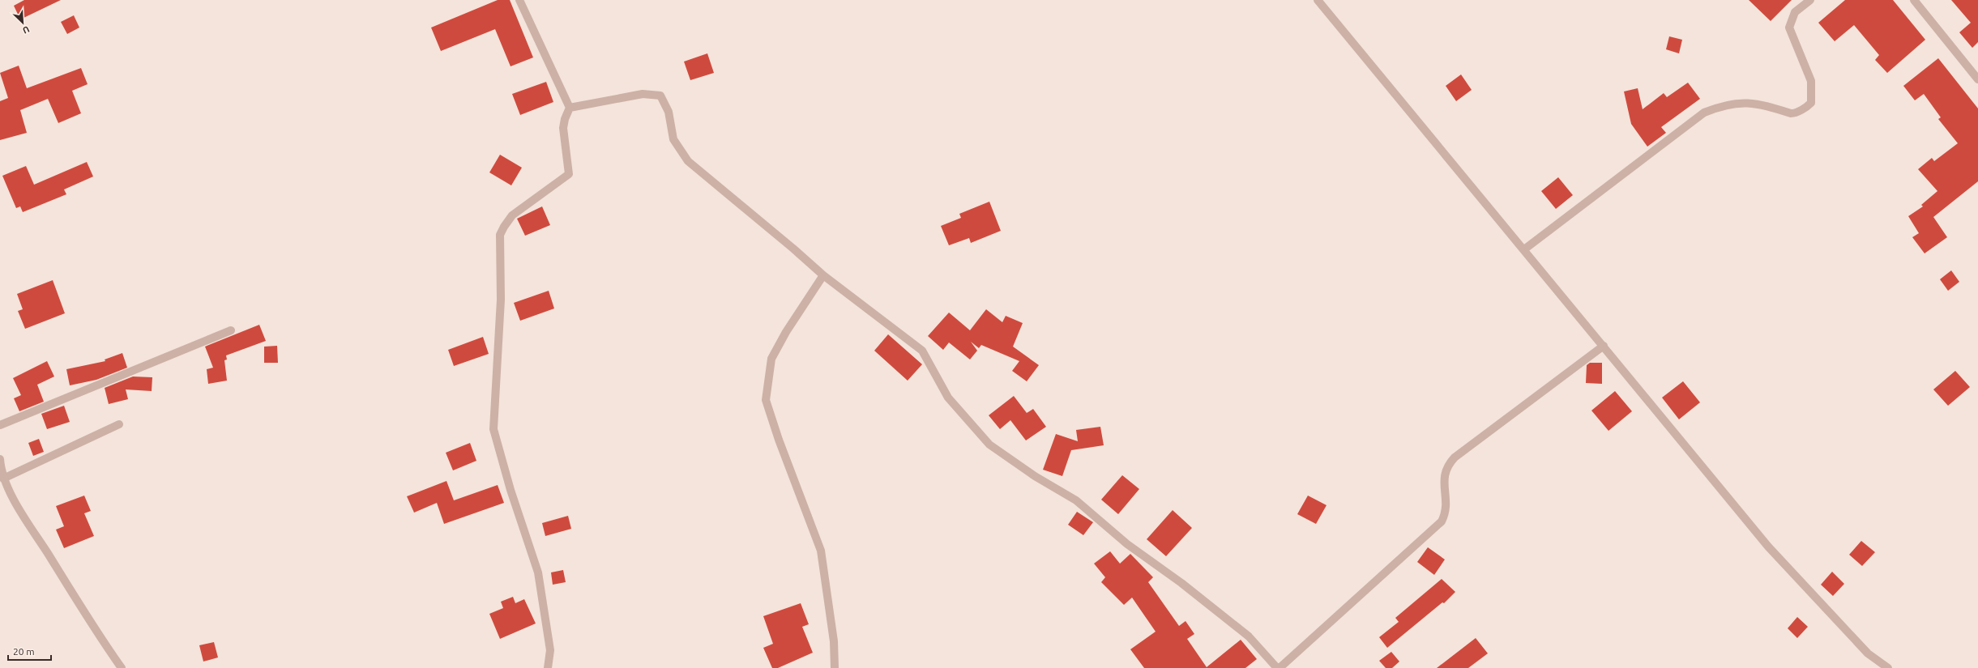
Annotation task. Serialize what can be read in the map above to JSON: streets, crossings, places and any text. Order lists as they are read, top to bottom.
{
  "scale_bar": "20 m",
  "north": "bottom right"
}
